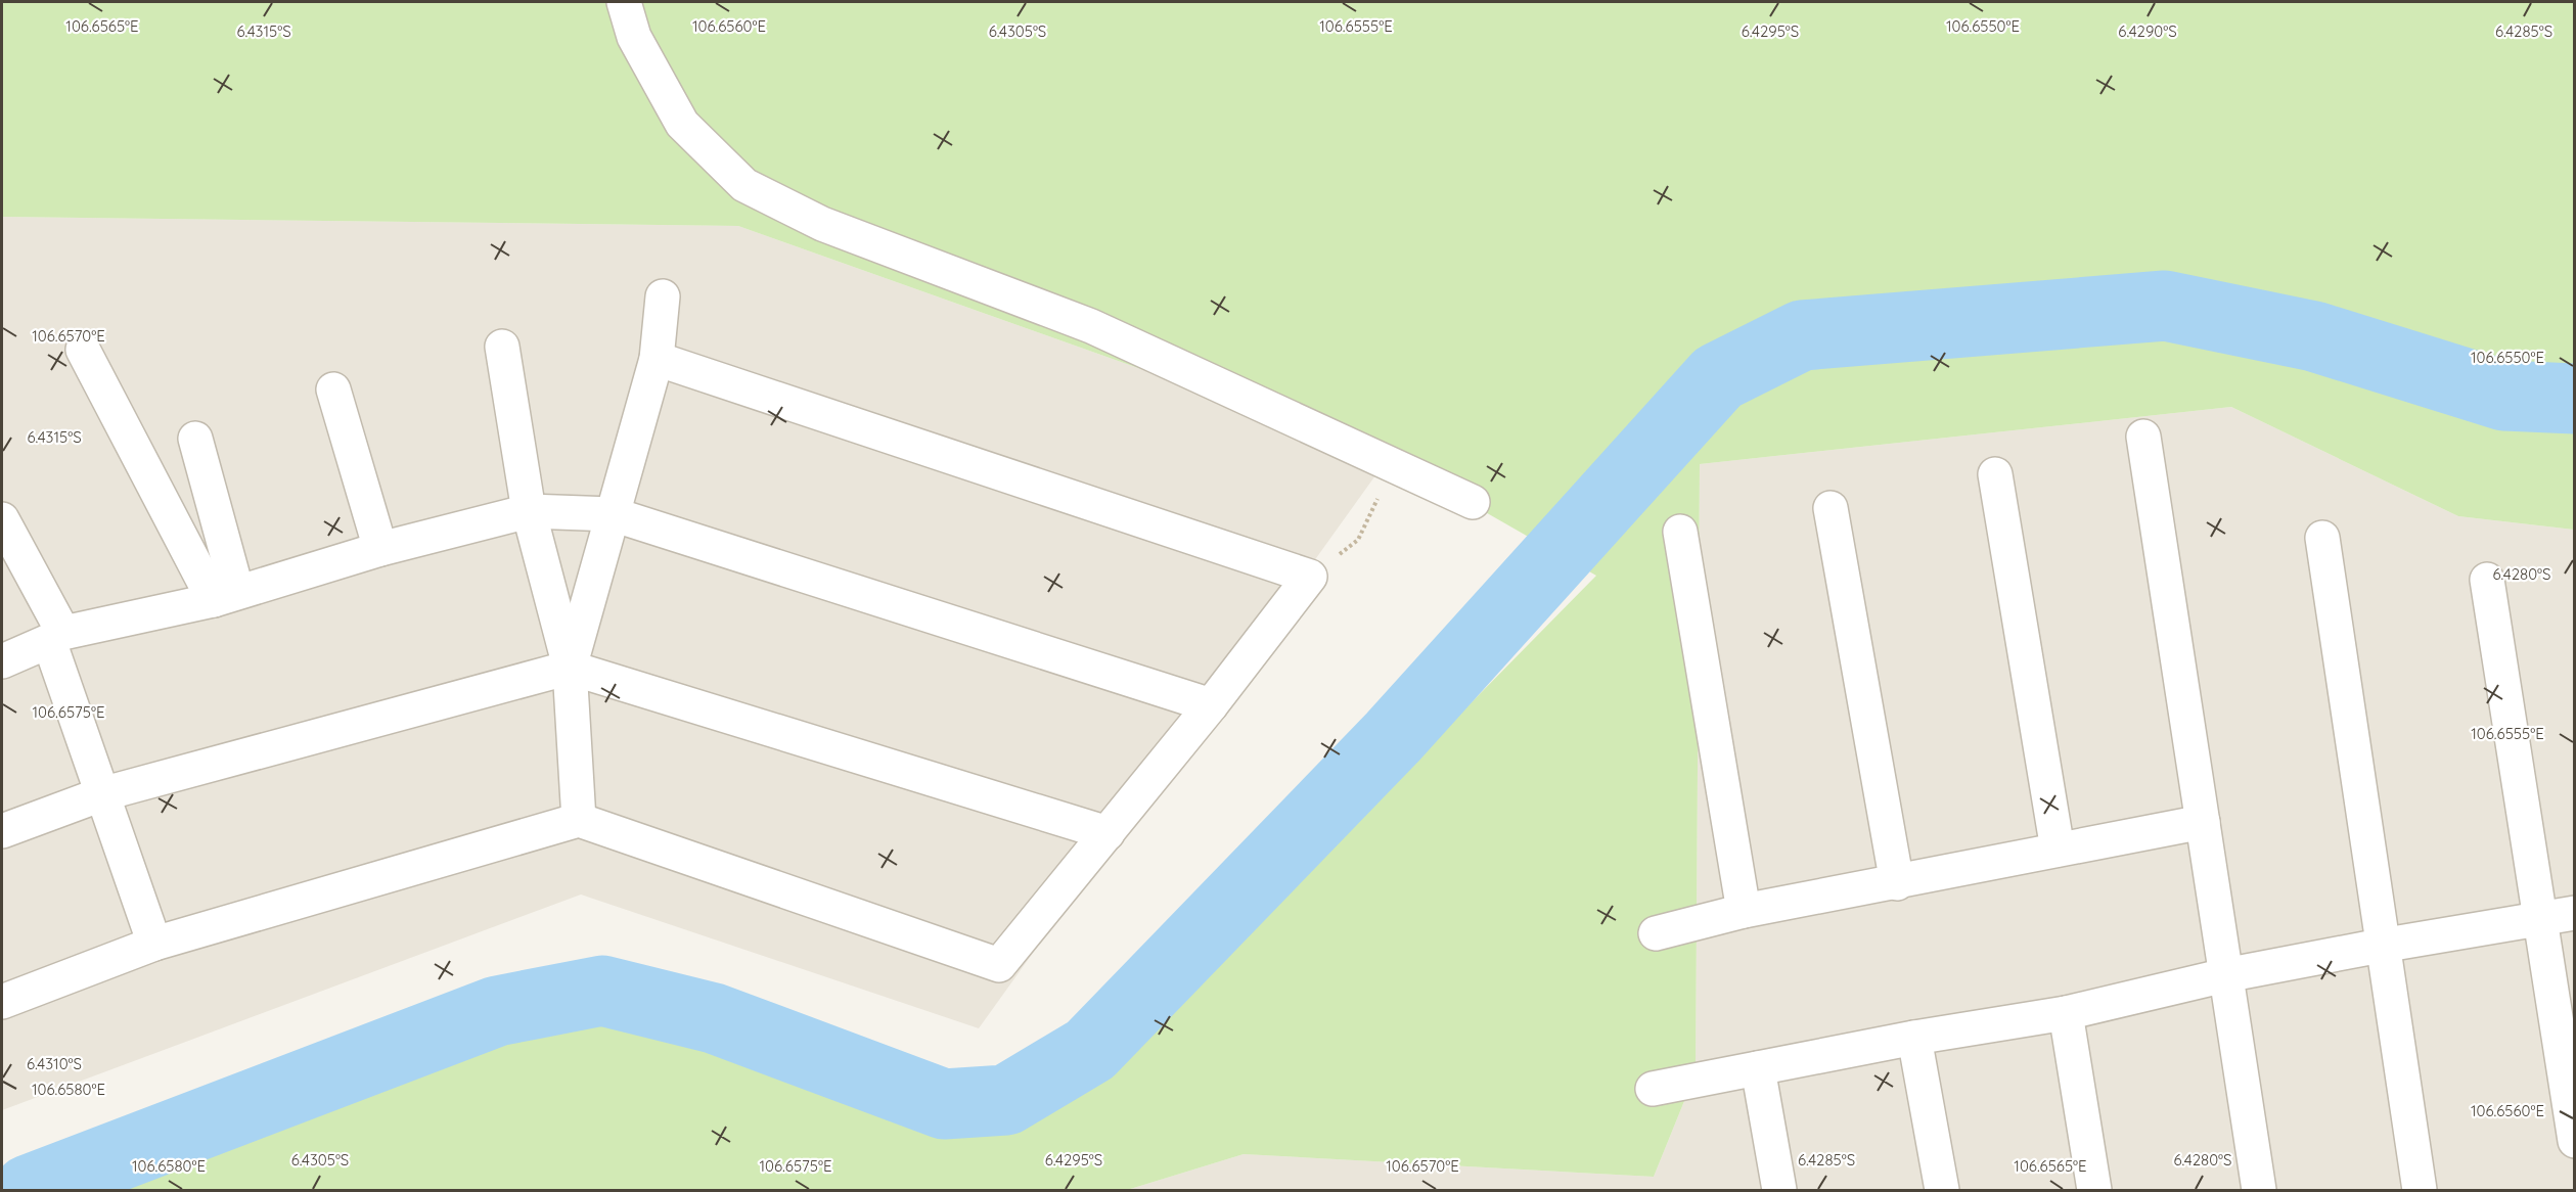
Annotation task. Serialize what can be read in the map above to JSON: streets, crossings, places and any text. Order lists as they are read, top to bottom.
{
  "coordinates": [
    "106.6565°E",
    "106.6560°E",
    "106.6555°E",
    "106.6550°E",
    "6.4315°S",
    "6.4305°S",
    "6.4295°S",
    "6.4290°S",
    "6.4285°S",
    "106.6570°E",
    "6.4280°S",
    "106.6575°E",
    "6.4310°S",
    "106.6580°E"
  ]
}
